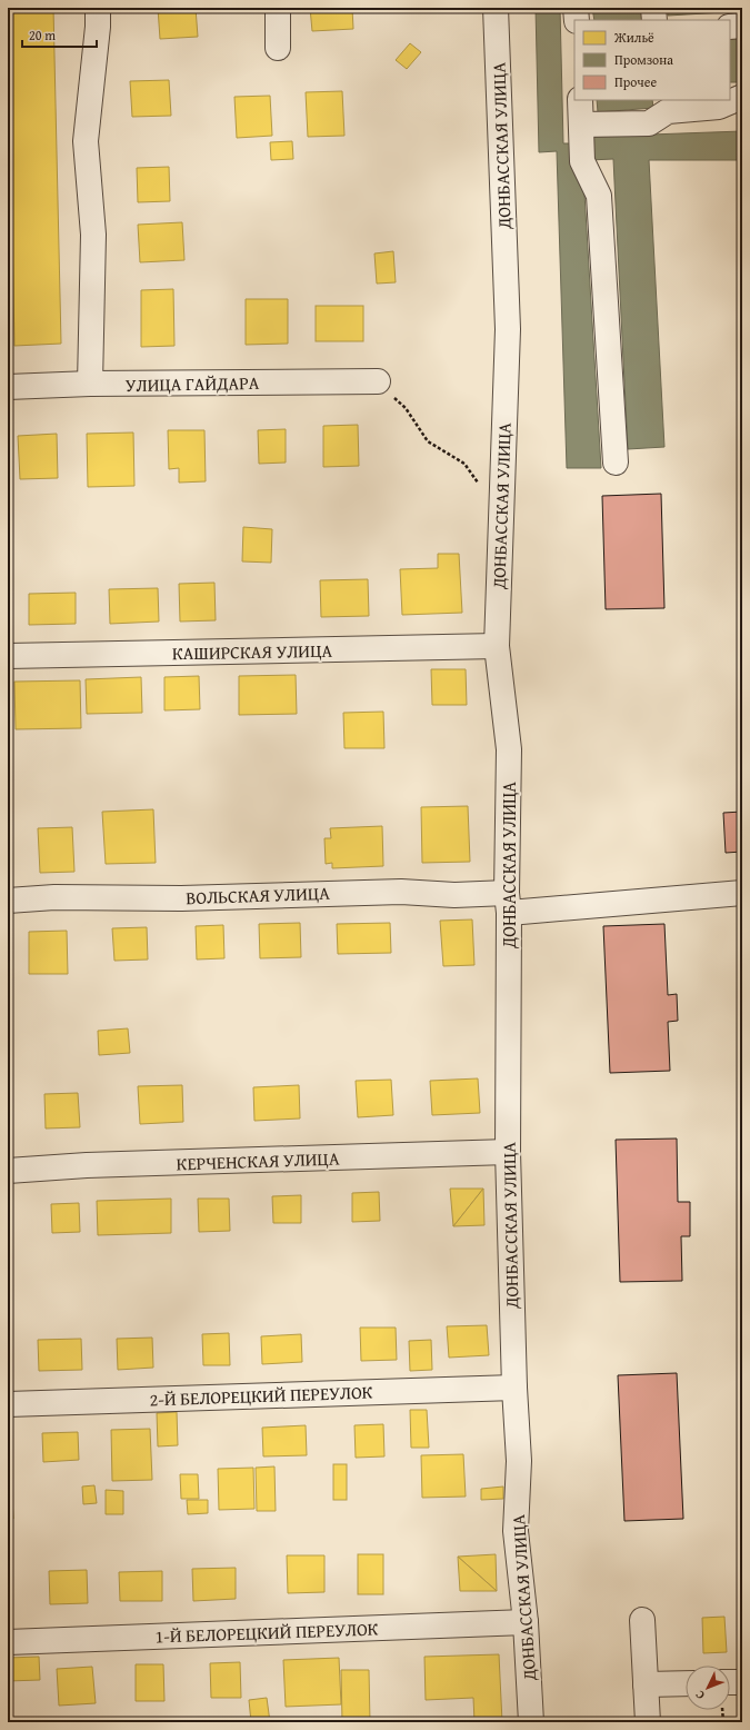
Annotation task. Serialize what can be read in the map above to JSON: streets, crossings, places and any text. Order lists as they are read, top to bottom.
{
  "streets": {
    "street": [
      "ДОНБАССКАЯ УЛИЦА",
      "УЛИЦА ГАЙДАРА",
      "КАШИРСКАЯ УЛИЦА",
      "ВОЛЬСКАЯ УЛИЦА",
      "КЕРЧЕНСКАЯ УЛИЦА",
      "2-Й БЕЛОРЕЦКИЙ ПЕРЕУЛОК",
      "1-Й БЕЛОРЕЦКИЙ ПЕРЕУЛОК"
    ]
  },
  "crossings": [
    ["ДОНБАССКАЯ УЛИЦА", "КАШИРСКАЯ УЛИЦА"],
    ["ДОНБАССКАЯ УЛИЦА", "ВОЛЬСКАЯ УЛИЦА"],
    ["ДОНБАССКАЯ УЛИЦА", "КЕРЧЕНСКАЯ УЛИЦА"],
    ["ДОНБАССКАЯ УЛИЦА", "2-Й БЕЛОРЕЦКИЙ ПЕРЕУЛОК"],
    ["ДОНБАССКАЯ УЛИЦА", "1-Й БЕЛОРЕЦКИЙ ПЕРЕУЛОК"]
  ],
  "legend": ["Жильё", "Промзона", "Прочее"],
  "scale_bar": "20 m",
  "north": "bottom left"
}
